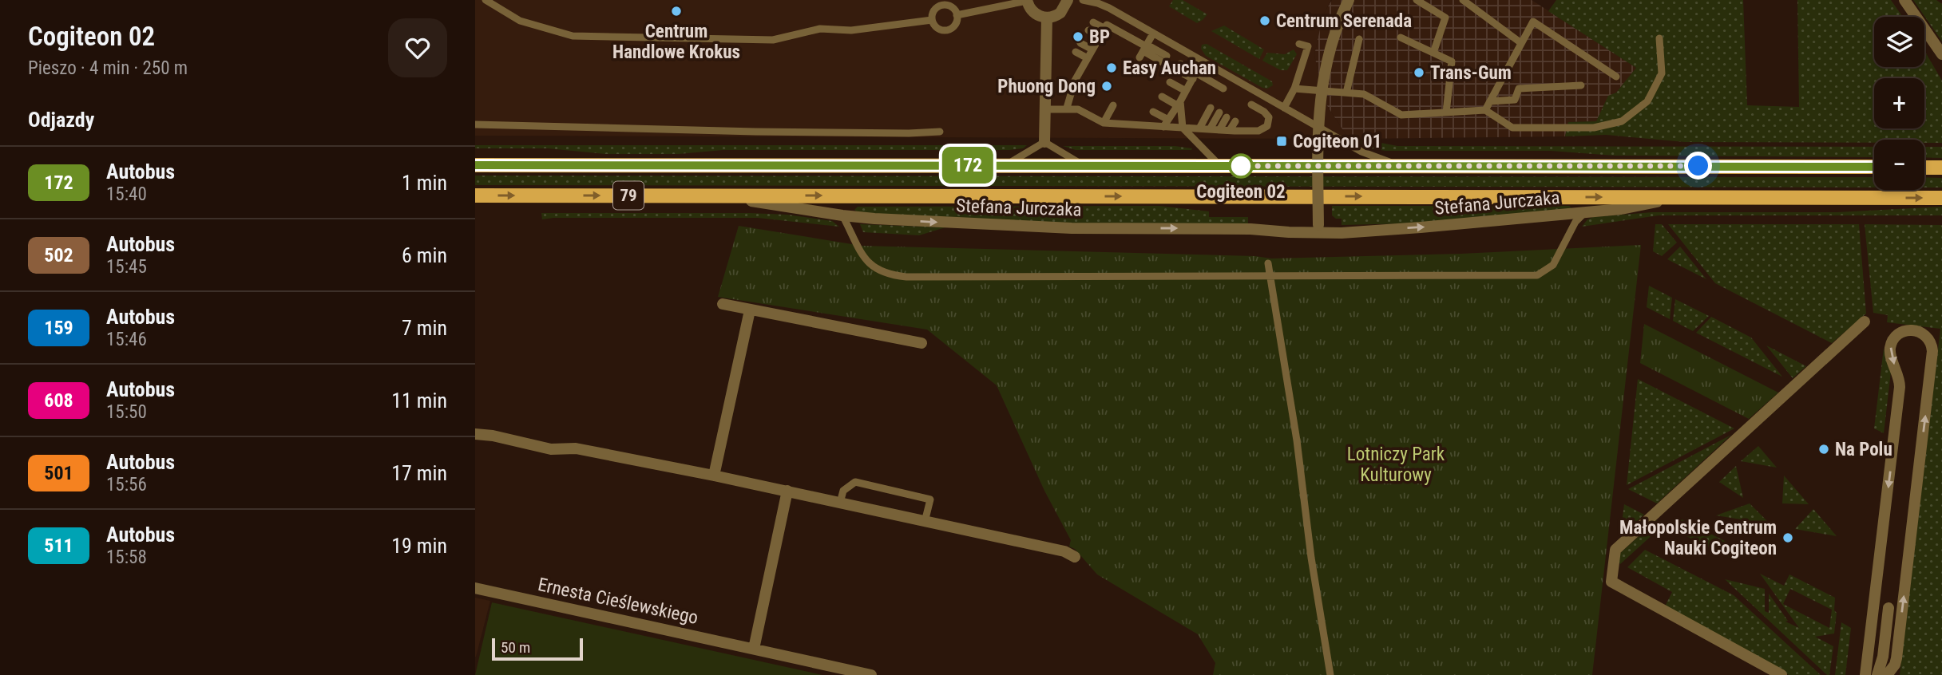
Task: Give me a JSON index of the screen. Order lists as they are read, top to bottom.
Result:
{
  "streets": {
    "main road": ["79"],
    "street": ["Stefana Jurczaka", "Ernesta Cieślewskiego"]
  },
  "crossings": [
    ["79", "Stefana Jurczaka"]
  ],
  "one_way": ["Stefana Jurczaka"],
  "parks": ["Lotniczy Park Kulturowy"],
  "places": {
    "other": [
      "Centrum Handlowe Krokus",
      "Centrum Serenada",
      "BP",
      "Easy Auchan",
      "Trans-Gum",
      "Phuong Dong",
      "Cogiteon 02",
      "Na Polu",
      "Małopolskie Centrum Nauki Cogiteon"
    ],
    "transit": ["Cogiteon 01"]
  },
  "lines": ["bus line 172"],
  "scale_bar": "50 m",
  "page": {
    "heading": [
      ["Cogiteon 02", "Pieszo · 4 min · 250 m"],
      "Odjazdy"
    ],
    "on_map": "172",
    "map_buttons": ["+", "−"],
    "list": [
      {
        "mark": "172",
        "name": "Autobus",
        "note": "15:40",
        "value": "1 min"
      },
      {
        "mark": "502",
        "name": "Autobus",
        "note": "15:45",
        "value": "6 min"
      },
      {
        "mark": "159",
        "name": "Autobus",
        "note": "15:46",
        "value": "7 min"
      },
      {
        "mark": "608",
        "name": "Autobus",
        "note": "15:50",
        "value": "11 min"
      },
      {
        "mark": "501",
        "name": "Autobus",
        "note": "15:56",
        "value": "17 min"
      },
      {
        "mark": "511",
        "name": "Autobus",
        "note": "15:58",
        "value": "19 min"
      }
    ],
    "scale": "50 m"
  }
}
